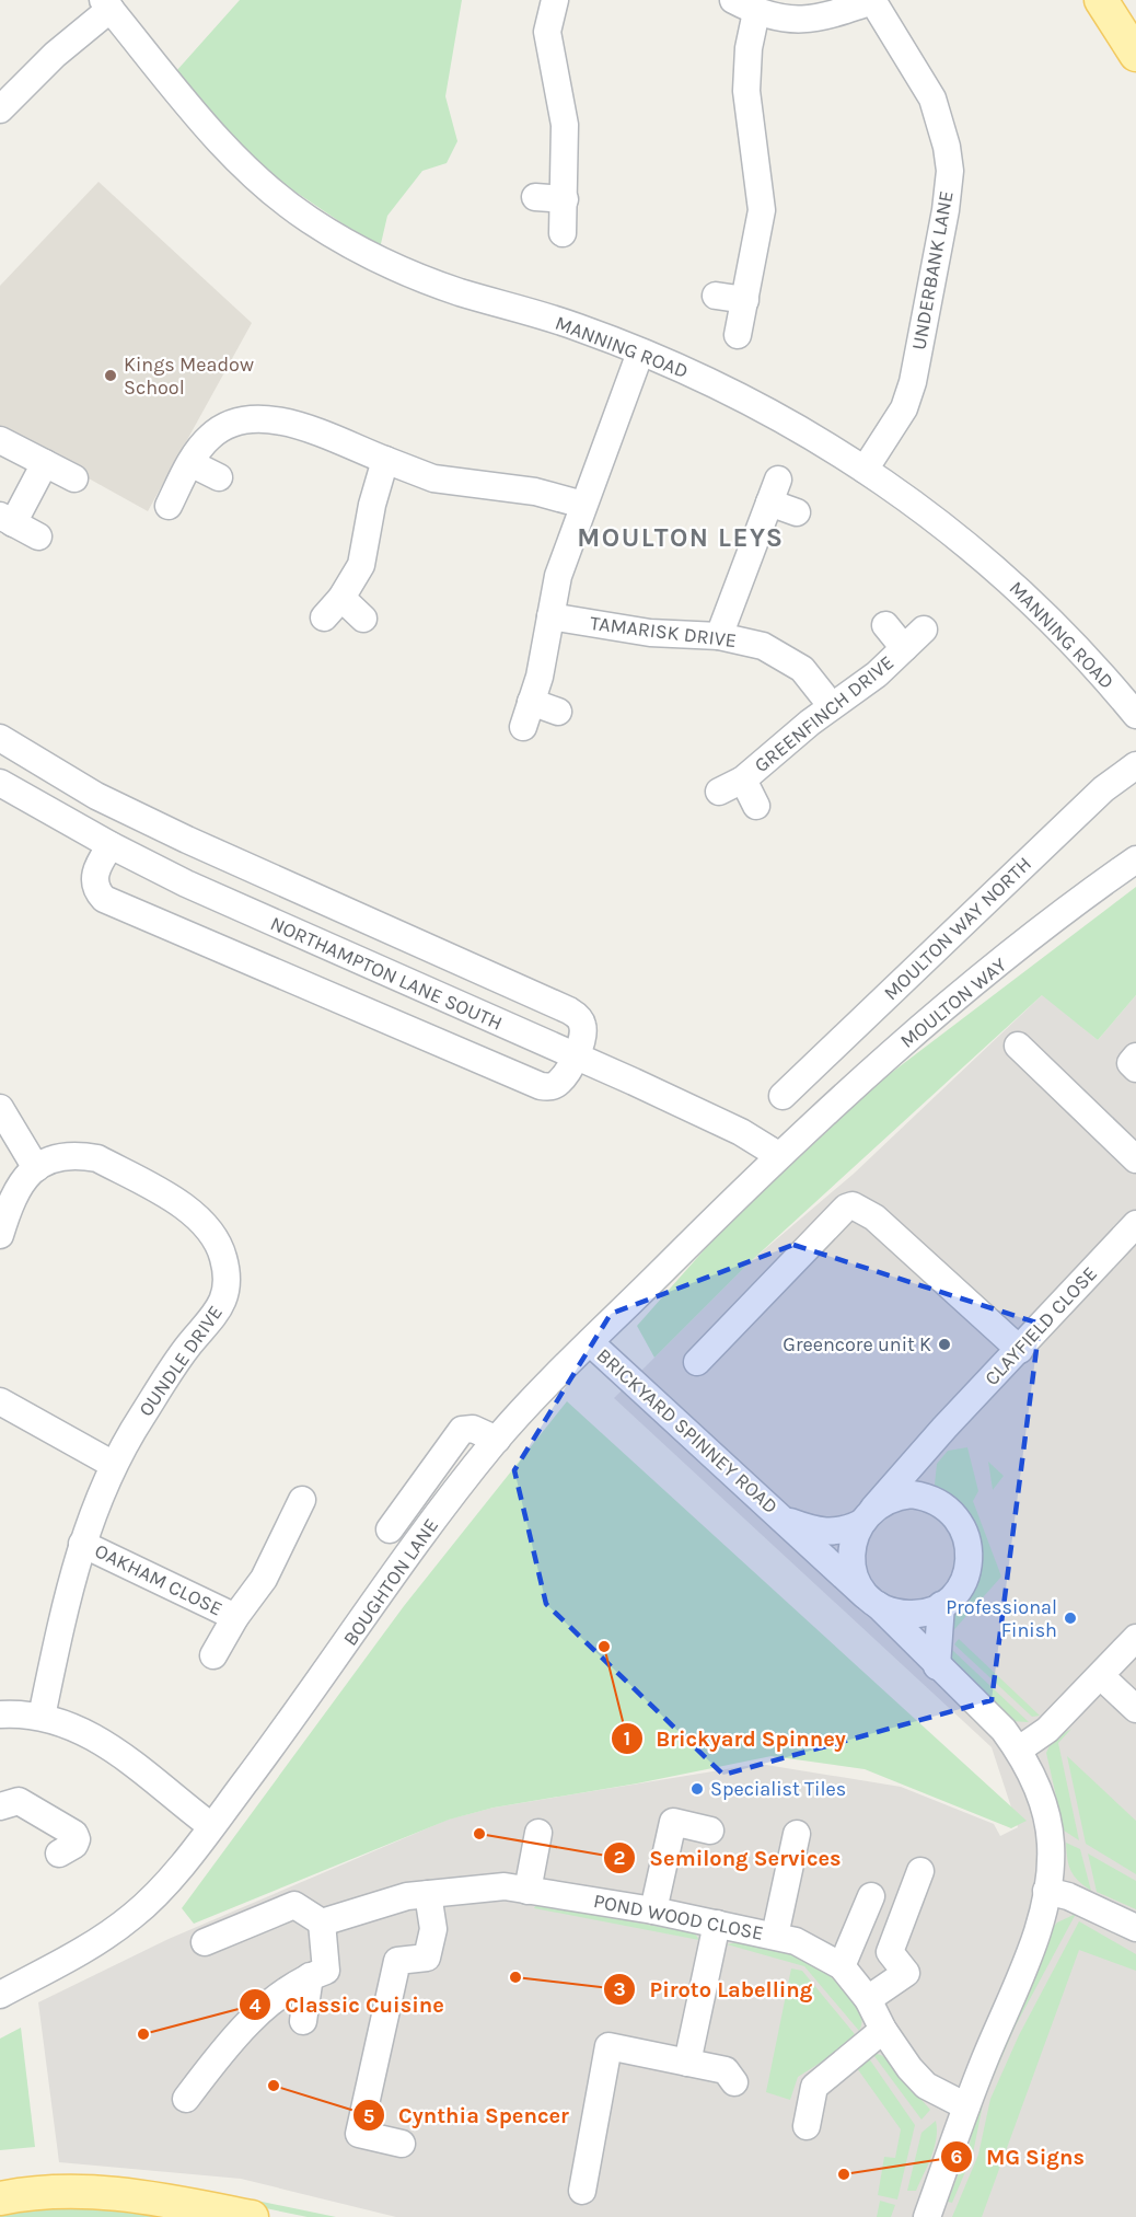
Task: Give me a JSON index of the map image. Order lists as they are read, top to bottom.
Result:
{
  "streets": {
    "street": [
      "UNDERBANK LANE",
      "MANNING ROAD",
      "TAMARISK DRIVE",
      "GREENFINCH DRIVE",
      "MOULTON WAY NORTH",
      "NORTHAMPTON LANE SOUTH",
      "MOULTON WAY",
      "CLAYFIELD CLOSE",
      "OUNDLE DRIVE",
      "BRICKYARD SPINNEY ROAD",
      "OAKHAM CLOSE",
      "BOUGHTON LANE",
      "POND WOOD CLOSE"
    ]
  },
  "crossings": [
    ["UNDERBANK LANE", "MANNING ROAD"],
    ["TAMARISK DRIVE", "GREENFINCH DRIVE"],
    ["NORTHAMPTON LANE SOUTH", "MOULTON WAY"],
    ["NORTHAMPTON LANE SOUTH", "BOUGHTON LANE"],
    ["MOULTON WAY", "BOUGHTON LANE"],
    ["CLAYFIELD CLOSE", "BRICKYARD SPINNEY ROAD"],
    ["OUNDLE DRIVE", "OAKHAM CLOSE"],
    ["BRICKYARD SPINNEY ROAD", "BOUGHTON LANE"],
    ["BRICKYARD SPINNEY ROAD", "POND WOOD CLOSE"]
  ],
  "districts": ["MOULTON LEYS"],
  "places": [
    "Kings Meadow School",
    "Greencore unit K",
    "Professional Finish",
    "Brickyard Spinney",
    "Specialist Tiles",
    "Semilong Services",
    "Piroto Labelling",
    "Classic Cuisine",
    "Cynthia Spencer",
    "MG Signs"
  ]
}
